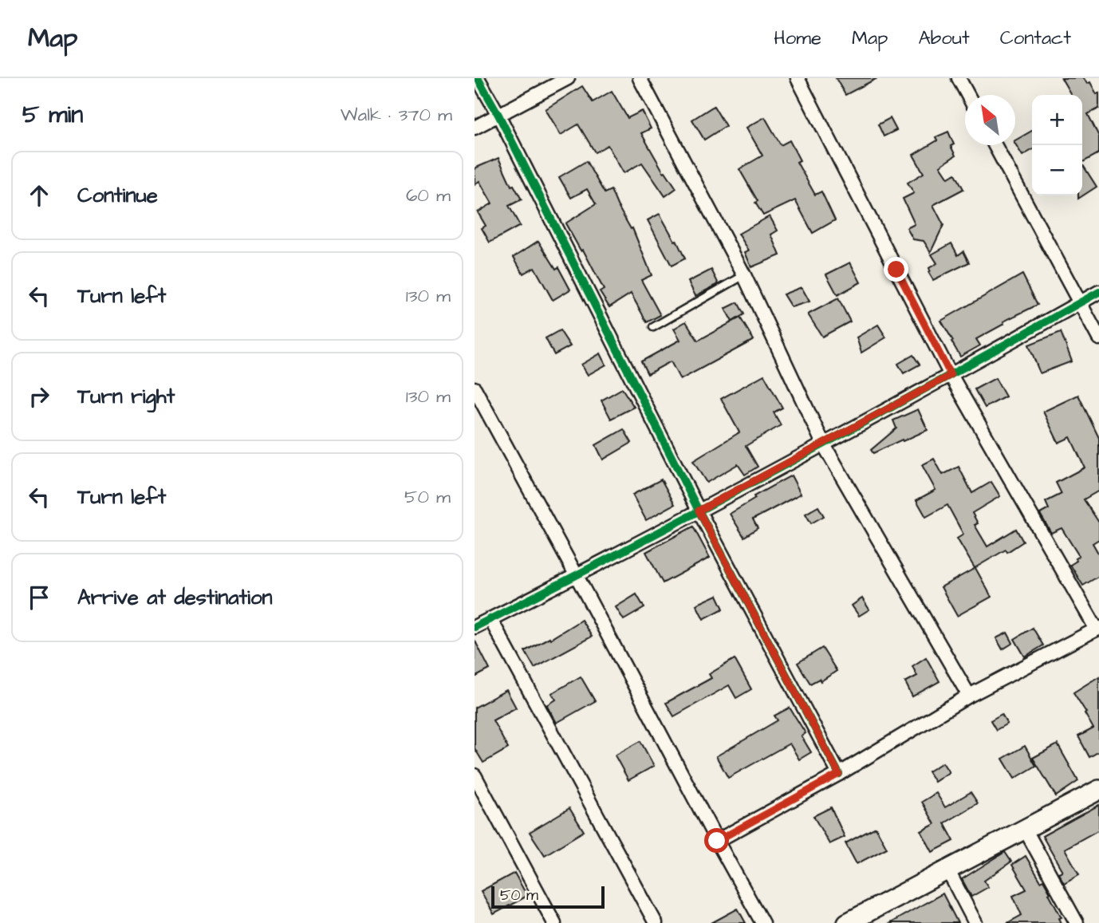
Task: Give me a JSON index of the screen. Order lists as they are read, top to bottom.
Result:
{
  "scale_bar": "50 m",
  "north": "top left",
  "page": {
    "header": "Map",
    "nav": [
      "Home",
      "Map",
      "About",
      "Contact"
    ],
    "heading": ["5 min", "Walk · 370 m"],
    "map_buttons": ["+", "−"],
    "list": [
      ["Continue", "60 m"],
      ["Turn left", "130 m"],
      ["Turn right", "130 m"],
      ["Turn left", "50 m"],
      "Arrive at destination"
    ],
    "scale": "50 m"
  }
}
